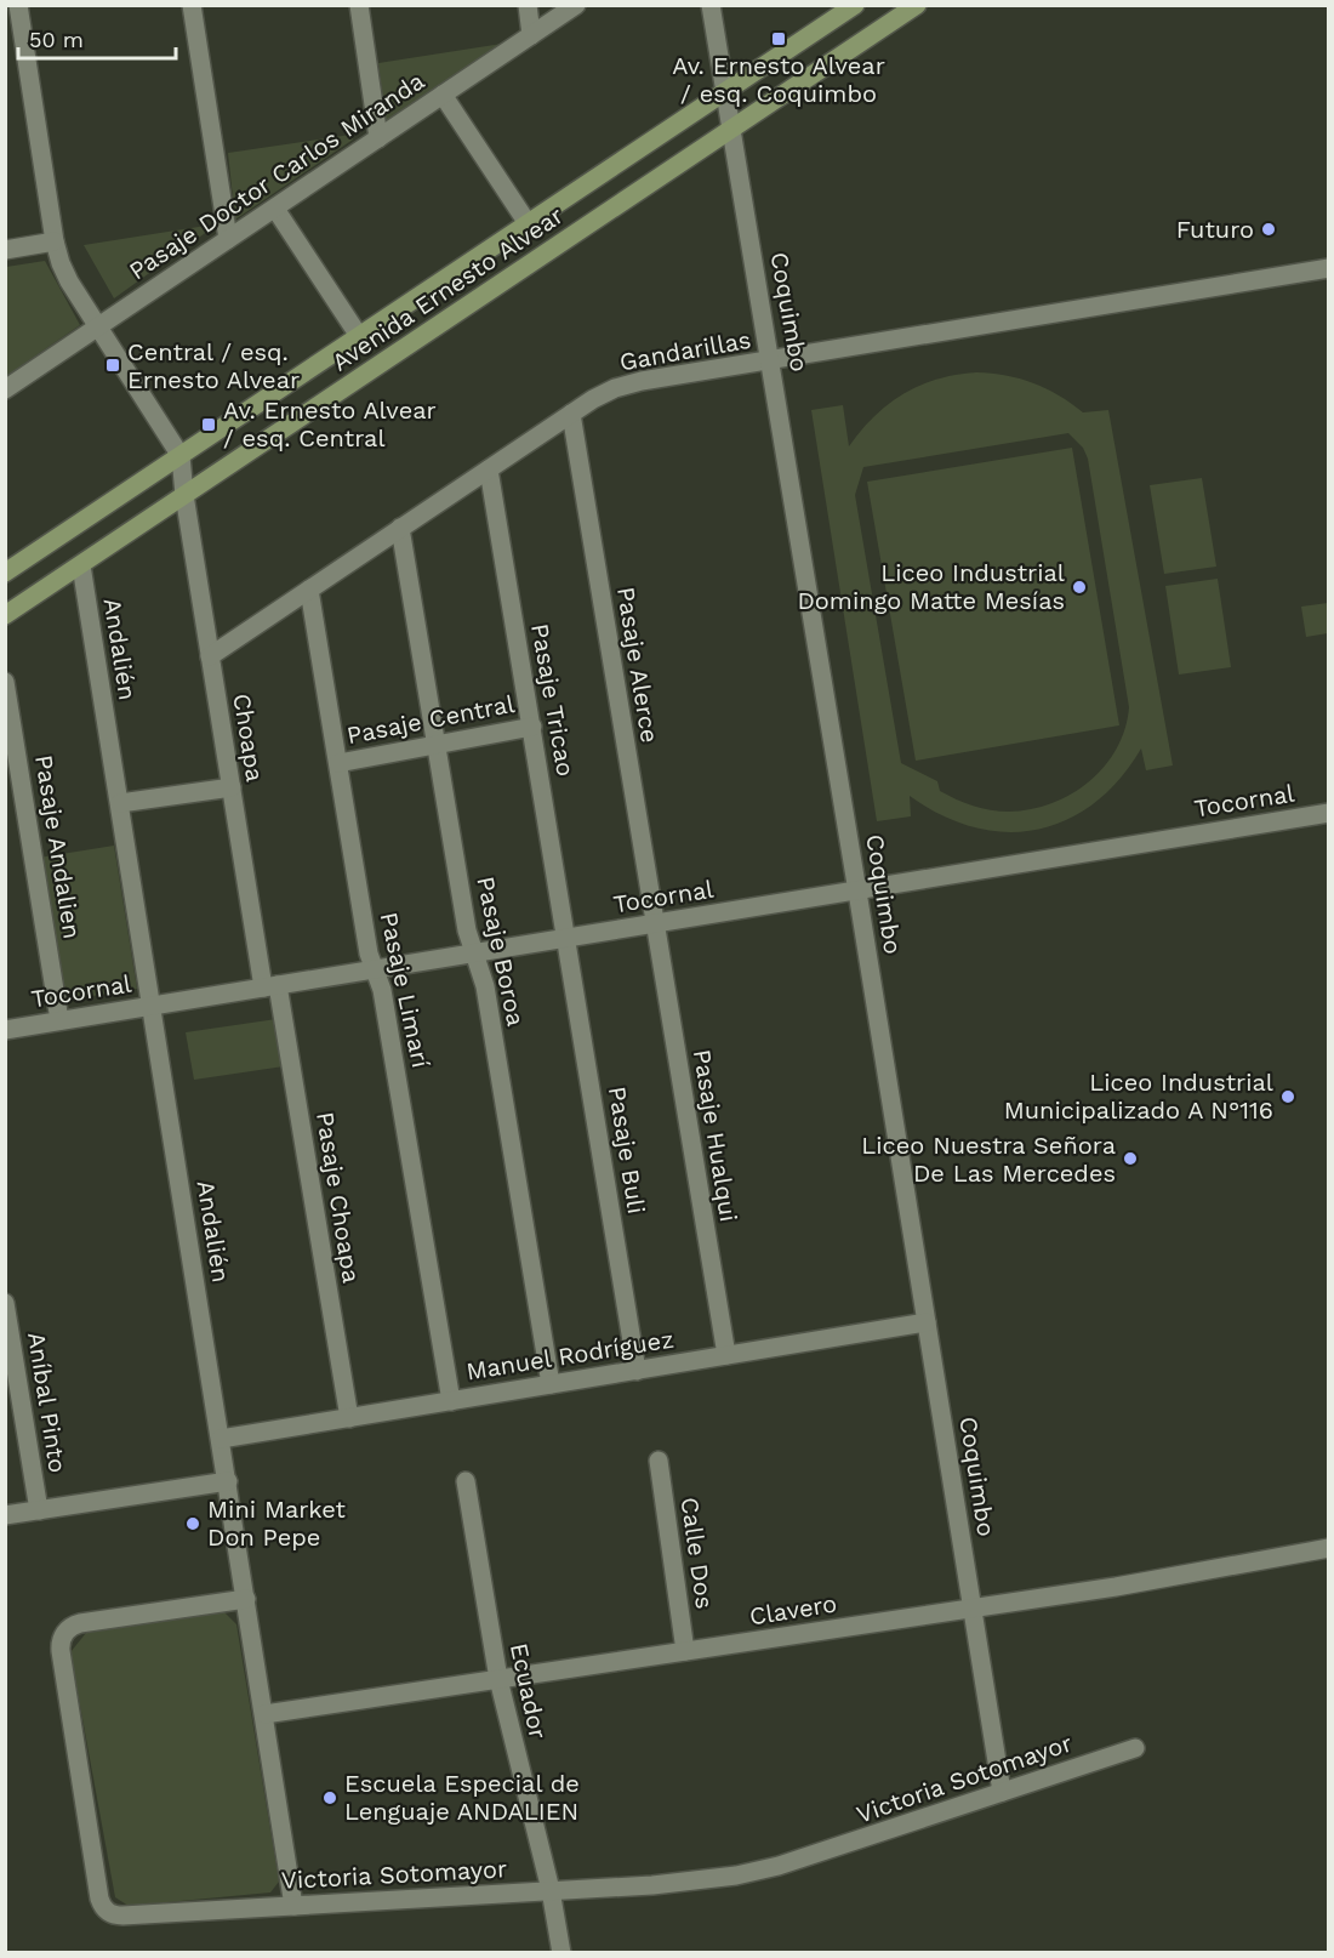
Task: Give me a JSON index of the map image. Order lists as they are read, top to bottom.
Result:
{
  "streets": {
    "main road": ["Avenida Ernesto Alvear"],
    "street": [
      "Pasaje Doctor Carlos Miranda",
      "Coquimbo",
      "Gandarillas",
      "Andalién",
      "Pasaje Alerce",
      "Pasaje Tricao",
      "Pasaje Central",
      "Choapa",
      "Tocornal",
      "Pasaje Andalien",
      "Pasaje Boroa",
      "Pasaje Limarí",
      "Pasaje Hualqui",
      "Pasaje Buli",
      "Pasaje Choapa",
      "Manuel Rodríguez",
      "Aníbal Pinto",
      "Calle Dos",
      "Clavero",
      "Ecuador",
      "Victoria Sotomayor"
    ]
  },
  "crossings": [
    ["Avenida Ernesto Alvear", "Coquimbo"],
    ["Avenida Ernesto Alvear", "Andalién"],
    ["Avenida Ernesto Alvear", "Choapa"],
    ["Coquimbo", "Gandarillas"],
    ["Coquimbo", "Tocornal"],
    ["Coquimbo", "Manuel Rodríguez"],
    ["Coquimbo", "Clavero"],
    ["Coquimbo", "Victoria Sotomayor"],
    ["Gandarillas", "Pasaje Alerce"],
    ["Gandarillas", "Pasaje Tricao"],
    ["Gandarillas", "Choapa"],
    ["Gandarillas", "Pasaje Boroa"],
    ["Gandarillas", "Pasaje Limarí"],
    ["Andalién", "Tocornal"],
    ["Andalién", "Manuel Rodríguez"],
    ["Andalién", "Clavero"],
    ["Andalién", "Victoria Sotomayor"],
    ["Pasaje Alerce", "Tocornal"],
    ["Pasaje Alerce", "Pasaje Hualqui"],
    ["Pasaje Tricao", "Pasaje Central"],
    ["Pasaje Tricao", "Tocornal"],
    ["Pasaje Tricao", "Pasaje Buli"],
    ["Pasaje Central", "Pasaje Boroa"],
    ["Pasaje Central", "Pasaje Limarí"],
    ["Choapa", "Tocornal"],
    ["Choapa", "Pasaje Choapa"],
    ["Tocornal", "Pasaje Andalien"],
    ["Tocornal", "Pasaje Boroa"],
    ["Tocornal", "Pasaje Limarí"],
    ["Tocornal", "Pasaje Hualqui"],
    ["Tocornal", "Pasaje Buli"],
    ["Tocornal", "Pasaje Choapa"],
    ["Pasaje Boroa", "Manuel Rodríguez"],
    ["Pasaje Limarí", "Manuel Rodríguez"],
    ["Pasaje Hualqui", "Manuel Rodríguez"],
    ["Pasaje Buli", "Manuel Rodríguez"],
    ["Pasaje Choapa", "Manuel Rodríguez"],
    ["Calle Dos", "Clavero"],
    ["Clavero", "Ecuador"],
    ["Ecuador", "Victoria Sotomayor"]
  ],
  "places": {
    "transit": ["Av. Ernesto Alvear / esq. Coquimbo", "Central / esq. Ernesto Alvear", "Av. Ernesto Alvear / esq. Central"],
    "other": [
      "Futuro",
      "Liceo Industrial Domingo Matte Mesías",
      "Liceo Industrial Municipalizado A N°116",
      "Liceo Nuestra Señora De Las Mercedes",
      "Mini Market Don Pepe",
      "Escuela Especial de Lenguaje ANDALIEN"
    ]
  },
  "scale_bar": "50 m"
}
